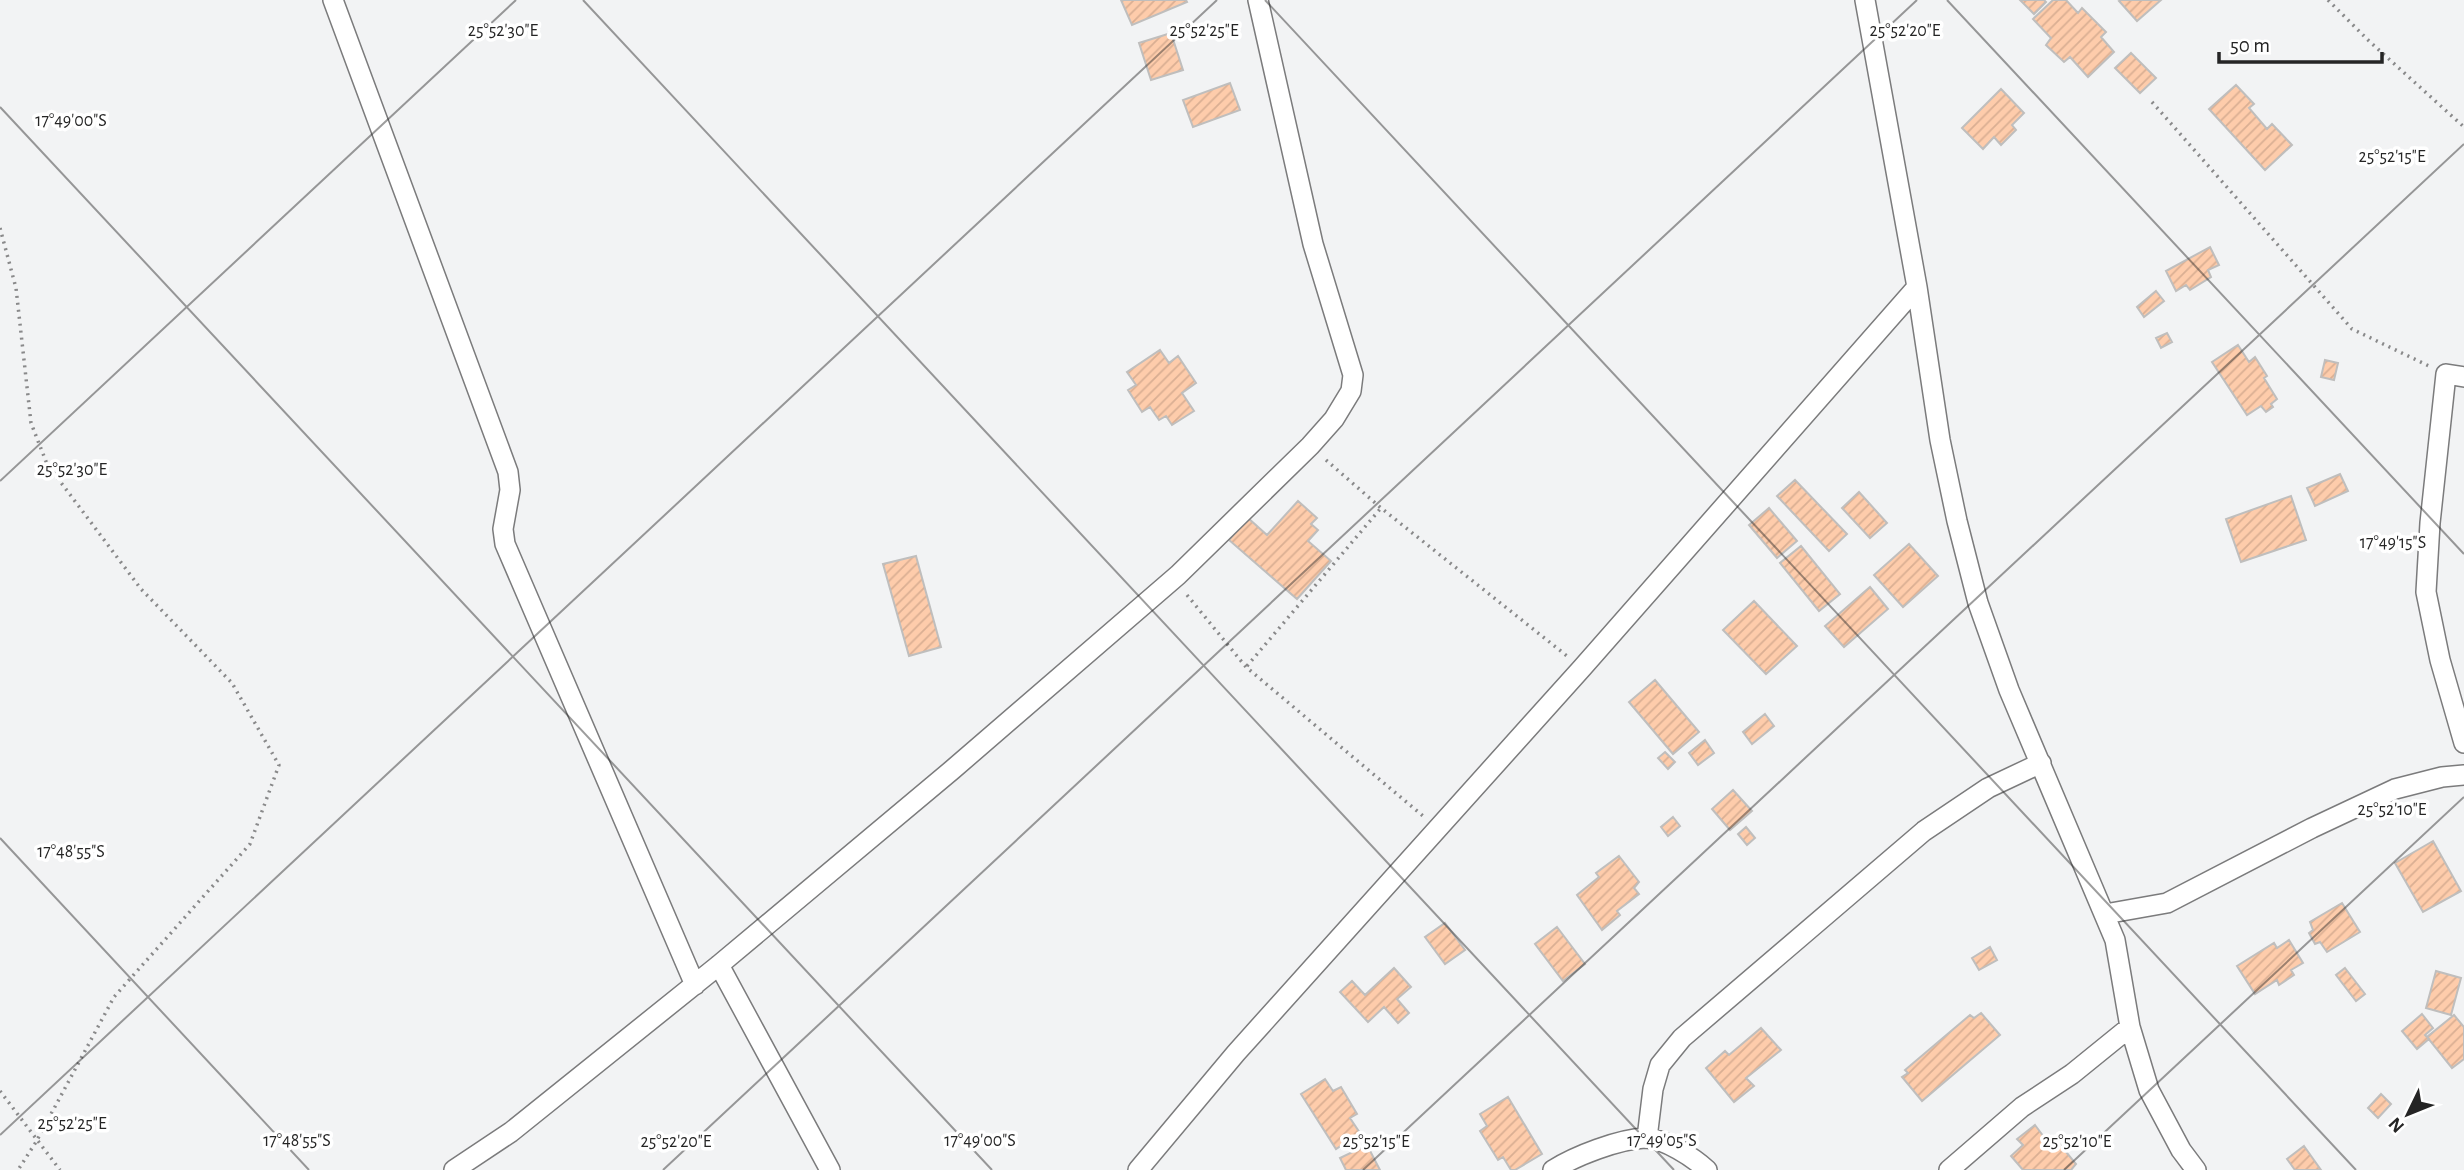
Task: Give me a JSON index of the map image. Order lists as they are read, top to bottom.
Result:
{
  "scale_bar": "50 m",
  "north": "bottom left",
  "coordinates": [
    "25°52'30\"E",
    "25°52'25\"E",
    "25°52'20\"E",
    "17°49'00\"S",
    "25°52'15\"E",
    "17°49'15\"S",
    "25°52'10\"E",
    "17°48'55\"S",
    "17°49'05\"S"
  ]
}
